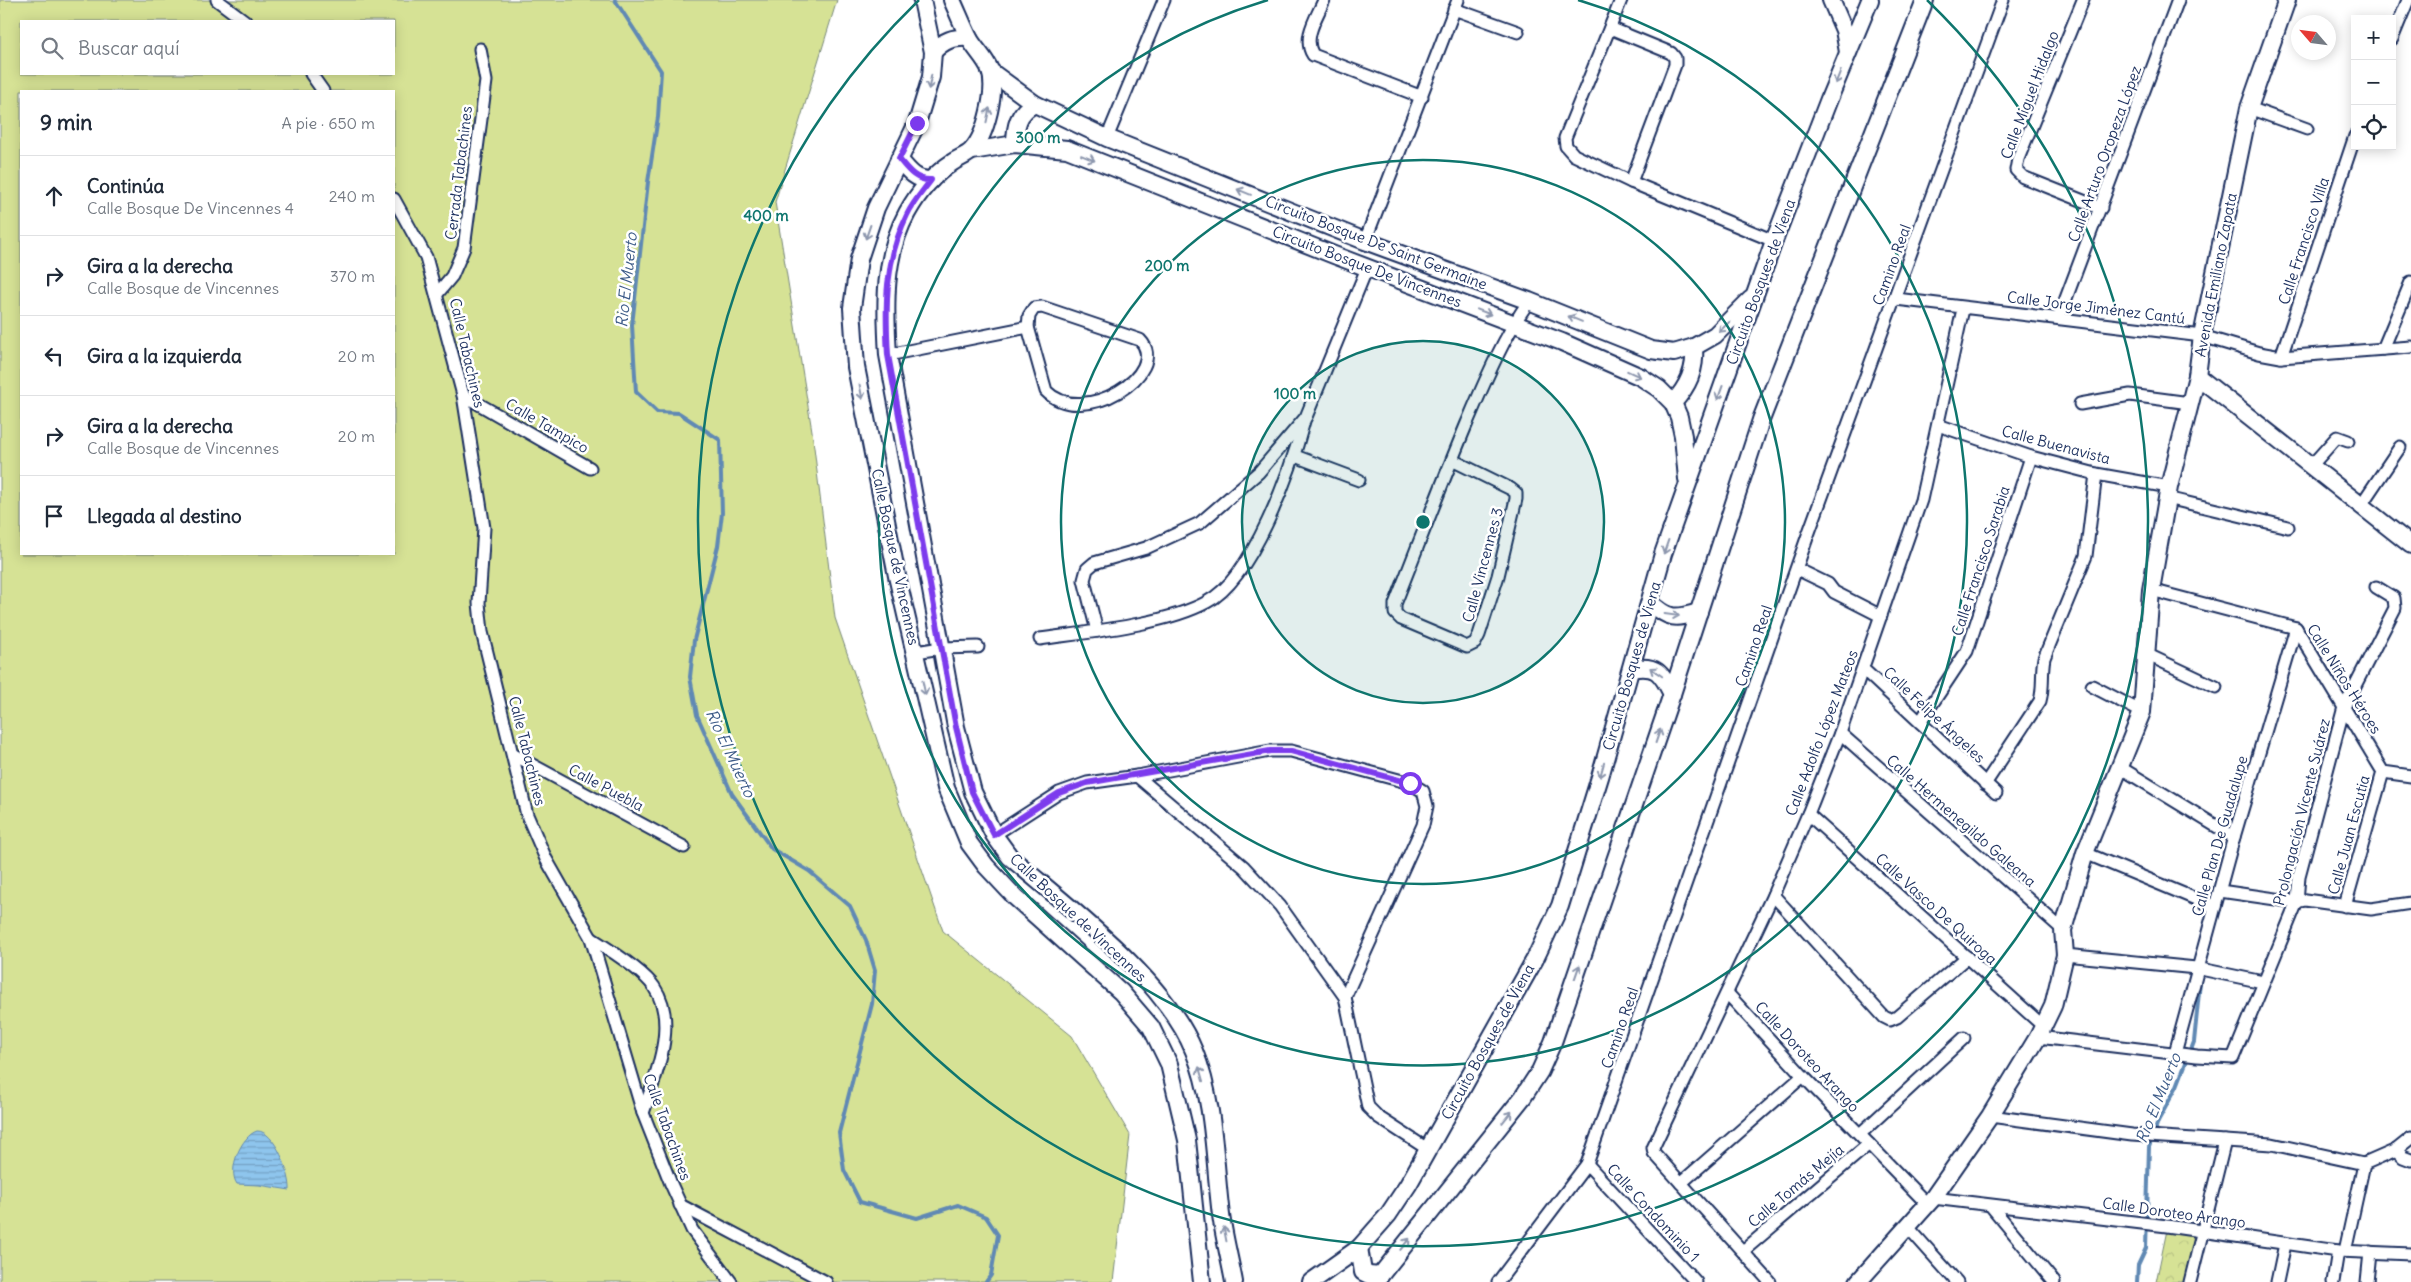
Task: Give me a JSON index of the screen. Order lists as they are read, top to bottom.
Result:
{
  "streets": {
    "main road": [
      "Circuito Bosque De Saint Germaine",
      "Circuito Bosque De Vincennes",
      "Avenida Emiliano Zapata",
      "Circuito Bosques de Viena",
      "Calle Bosque de Vincennes"
    ],
    "street": [
      "Calle Miguel Hidalgo",
      "Calle Arturo Oropeza López",
      "Cerrada Tabachines",
      "Calle Francisco Villa",
      "Camino Real",
      "Calle Jorge Jiménez Cantú",
      "Calle Tabachines",
      "Calle Tampico",
      "Calle Buenavista",
      "Calle Francisco Sarabia",
      "Calle Vincennes 3",
      "Calle Niños Héroes",
      "Calle Felipe Ángeles",
      "Calle Adolfo López Mateos",
      "Calle Puebla",
      "Prolongación Vicente Suárez",
      "Calle Hermenegildo Galeana",
      "Calle Juan Escutia",
      "Calle Plan De Guadalupe",
      "Calle Vasco De Quiroga",
      "Calle Doroteo Arango",
      "Calle Tomás Mejía",
      "Calle Condominio 1"
    ]
  },
  "crossings": [
    ["Calle Miguel Hidalgo", "Calle Arturo Oropeza López"],
    ["Calle Arturo Oropeza López", "Calle Jorge Jiménez Cantú"],
    ["Cerrada Tabachines", "Calle Tabachines"],
    ["Calle Francisco Villa", "Calle Jorge Jiménez Cantú"],
    ["Circuito Bosque De Saint Germaine", "Circuito Bosques de Viena"],
    ["Camino Real", "Calle Jorge Jiménez Cantú"],
    ["Camino Real", "Calle Condominio 1"],
    ["Circuito Bosque De Vincennes", "Circuito Bosques de Viena"],
    ["Circuito Bosque De Vincennes", "Calle Bosque de Vincennes"],
    ["Avenida Emiliano Zapata", "Calle Jorge Jiménez Cantú"],
    ["Calle Jorge Jiménez Cantú", "Calle Adolfo López Mateos"],
    ["Calle Tabachines", "Calle Tampico"],
    ["Calle Tabachines", "Calle Puebla"],
    ["Calle Buenavista", "Calle Francisco Sarabia"],
    ["Calle Buenavista", "Calle Felipe Ángeles"],
    ["Calle Buenavista", "Calle Adolfo López Mateos"],
    ["Calle Francisco Sarabia", "Calle Felipe Ángeles"],
    ["Calle Niños Héroes", "Prolongación Vicente Suárez"],
    ["Calle Niños Héroes", "Calle Juan Escutia"],
    ["Calle Niños Héroes", "Calle Plan De Guadalupe"],
    ["Calle Felipe Ángeles", "Calle Adolfo López Mateos"],
    ["Calle Adolfo López Mateos", "Calle Hermenegildo Galeana"],
    ["Calle Adolfo López Mateos", "Calle Vasco De Quiroga"],
    ["Calle Adolfo López Mateos", "Calle Doroteo Arango"],
    ["Prolongación Vicente Suárez", "Calle Plan De Guadalupe"],
    ["Calle Doroteo Arango", "Calle Tomás Mejía"]
  ],
  "one_way": ["Circuito Bosque De Saint Germaine", "Circuito Bosque De Vincennes"],
  "water": ["Rio El Muerto"],
  "north": "top left",
  "page": {
    "map_buttons": ["+", "−"],
    "search": "Buscar aquí",
    "heading": ["9 min", "A pie · 650 m"],
    "list": [
      ["Continúa", "Calle Bosque De Vincennes 4", "240 m"],
      ["Gira a la derecha", "Calle Bosque de Vincennes", "370 m"],
      ["Gira a la izquierda", "20 m"],
      ["Gira a la derecha", "Calle Bosque de Vincennes", "20 m"],
      "Llegada al destino"
    ]
  },
  "rings": [
    "300 m",
    "400 m",
    "200 m",
    "100 m"
  ]
}
